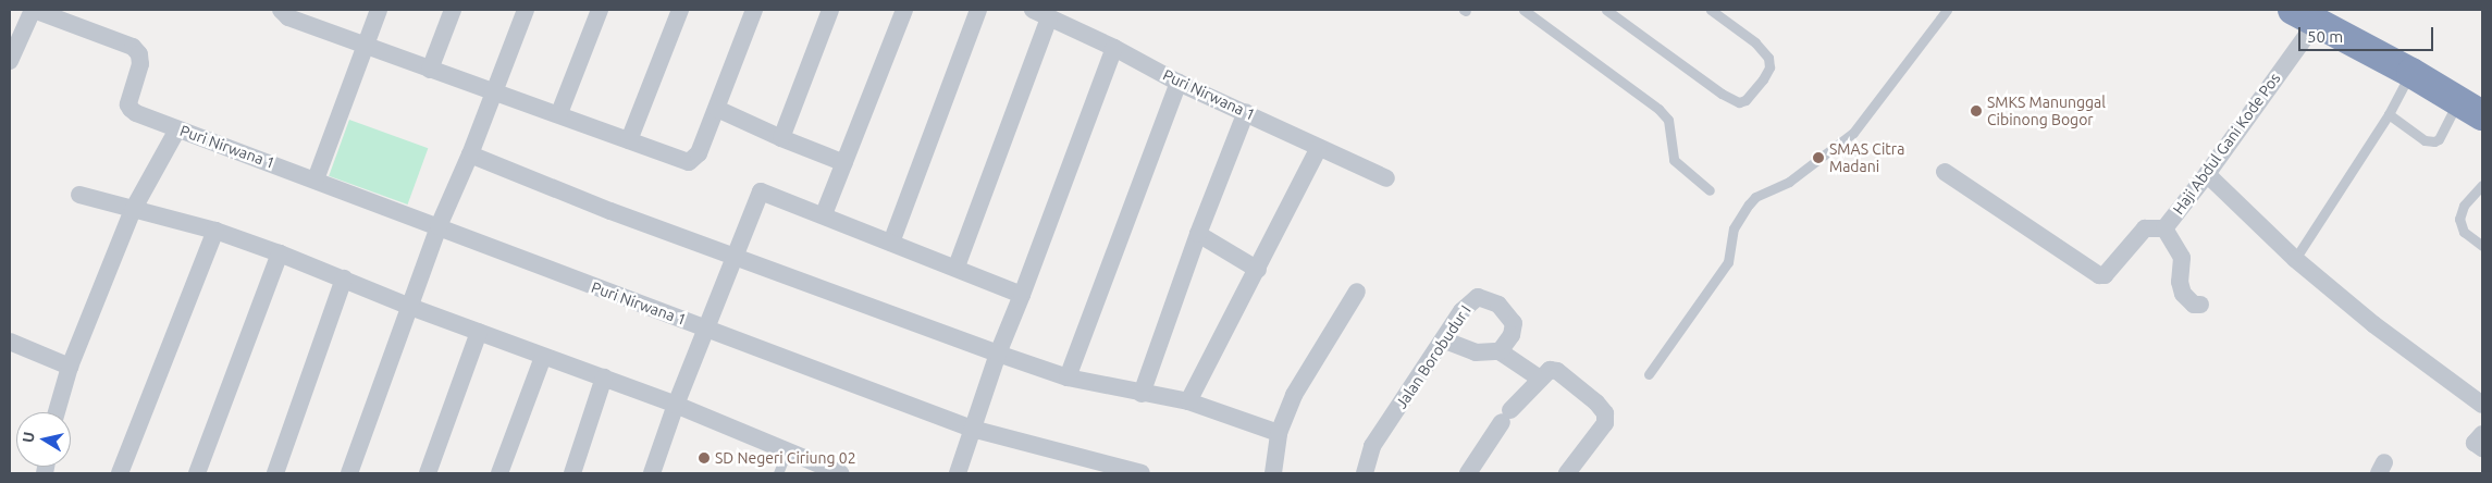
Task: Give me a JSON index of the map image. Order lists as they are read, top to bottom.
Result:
{
  "streets": {
    "street": ["Puri Nirwana 1", "Haji Abdul Gani Kode Pos", "Jalan Borobudur I"]
  },
  "places": ["SMKS Manunggal Cibinong Bogor", "SMAS Citra Madani", "SD Negeri Ciriung 02"],
  "scale_bar": "50 m",
  "north": "left"
}
